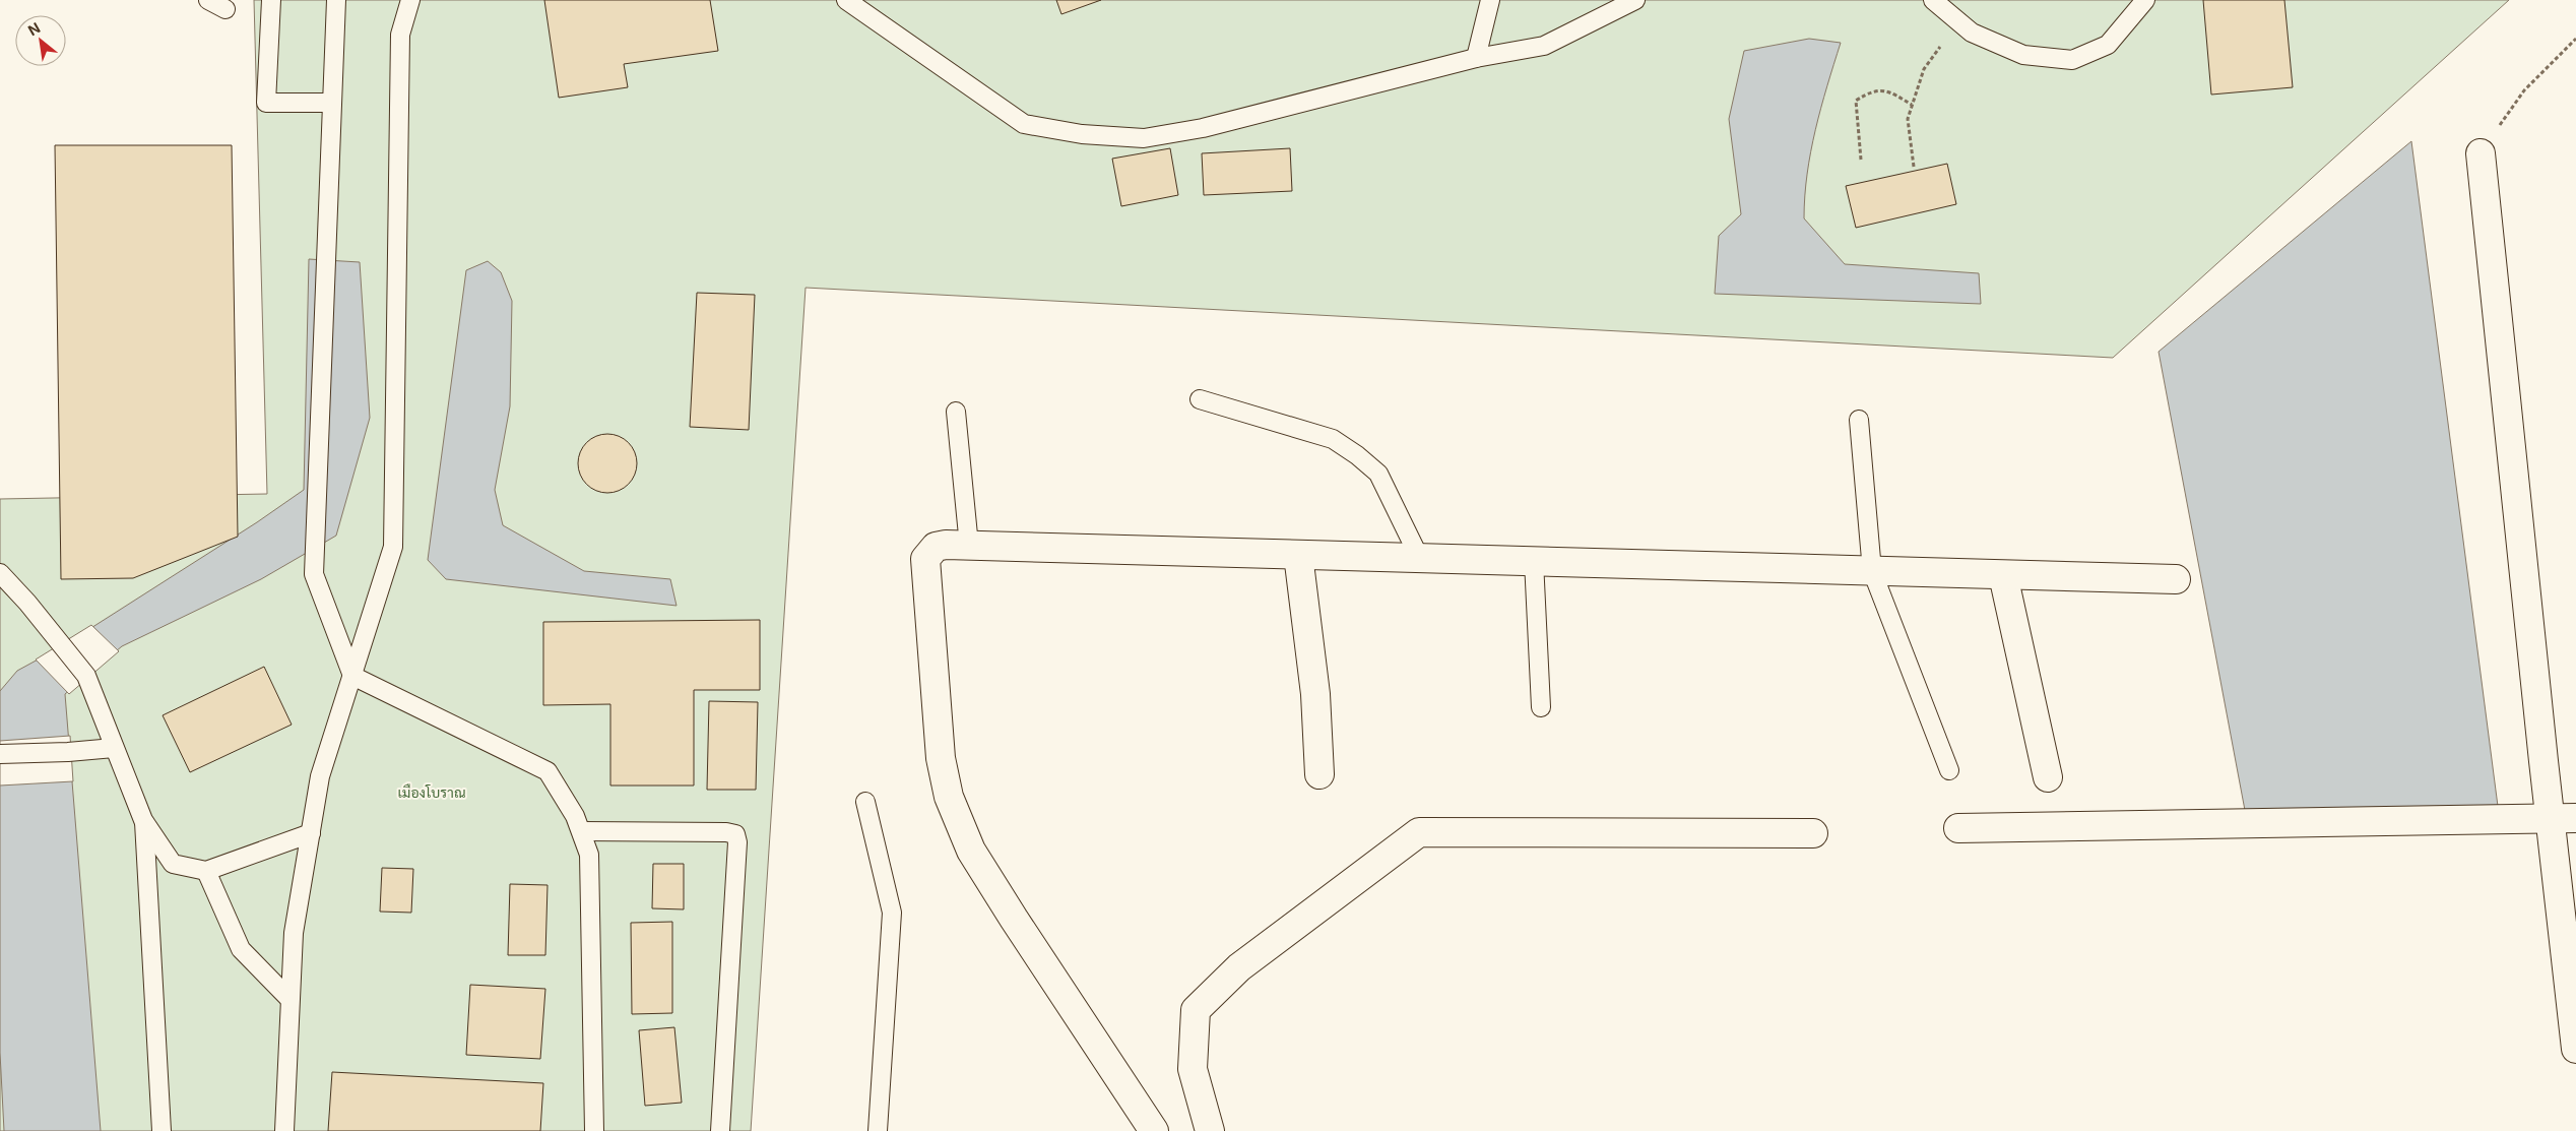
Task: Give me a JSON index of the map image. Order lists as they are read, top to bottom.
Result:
{
  "parks": ["เมืองโบราณ"],
  "north": "top left"
}
